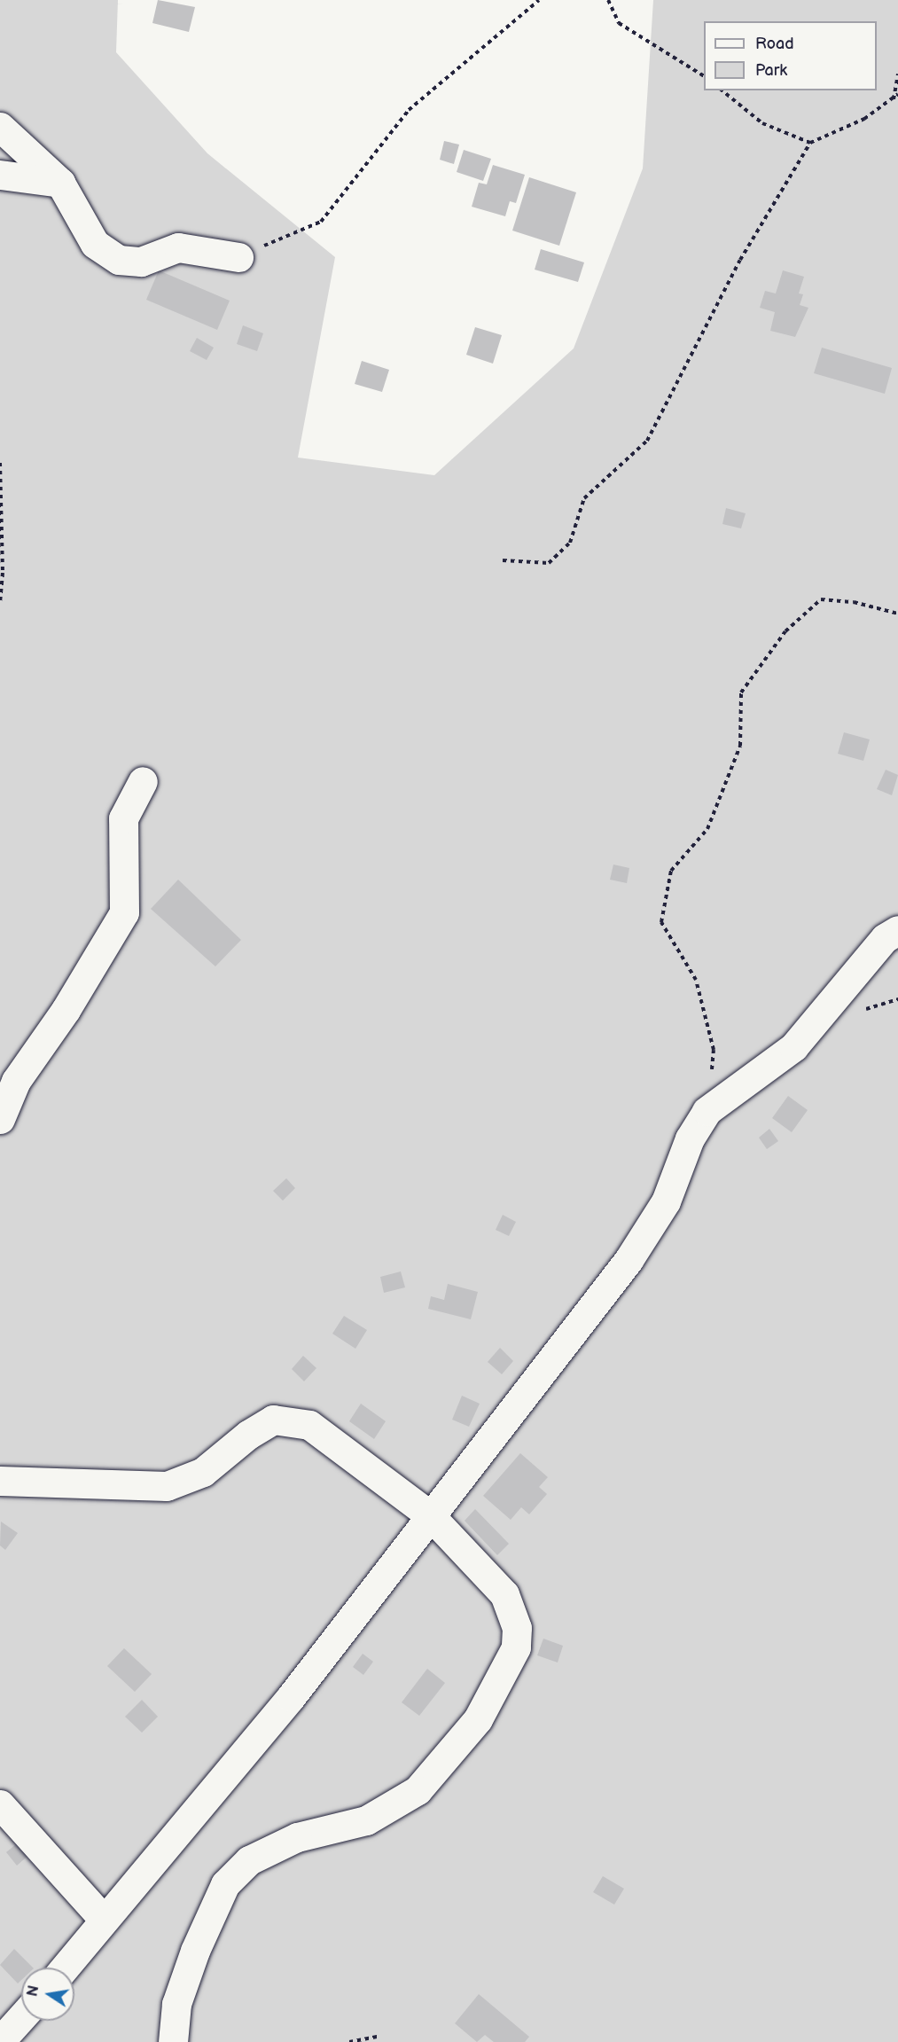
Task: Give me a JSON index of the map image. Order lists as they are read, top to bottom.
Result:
{
  "legend": ["Road", "Park"],
  "north": "left"
}
